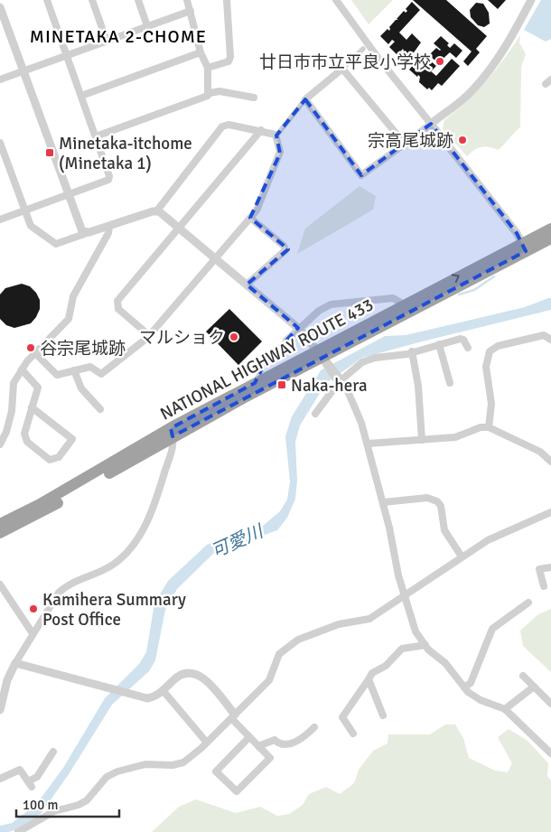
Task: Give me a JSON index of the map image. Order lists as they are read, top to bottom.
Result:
{
  "streets": {
    "highway": ["NATIONAL HIGHWAY ROUTE 433"]
  },
  "districts": ["MINETAKA 2-CHOME"],
  "water": ["可愛川"],
  "places": {
    "other": [
      "廿日市市立平良小学校",
      "宗高尾城跡",
      "マルショク",
      "谷宗尾城跡",
      "Kamihera Summary Post Office"
    ],
    "transit": ["Minetaka-itchome (Minetaka 1)", "Naka-hera"]
  },
  "scale_bar": "100 m"
}
